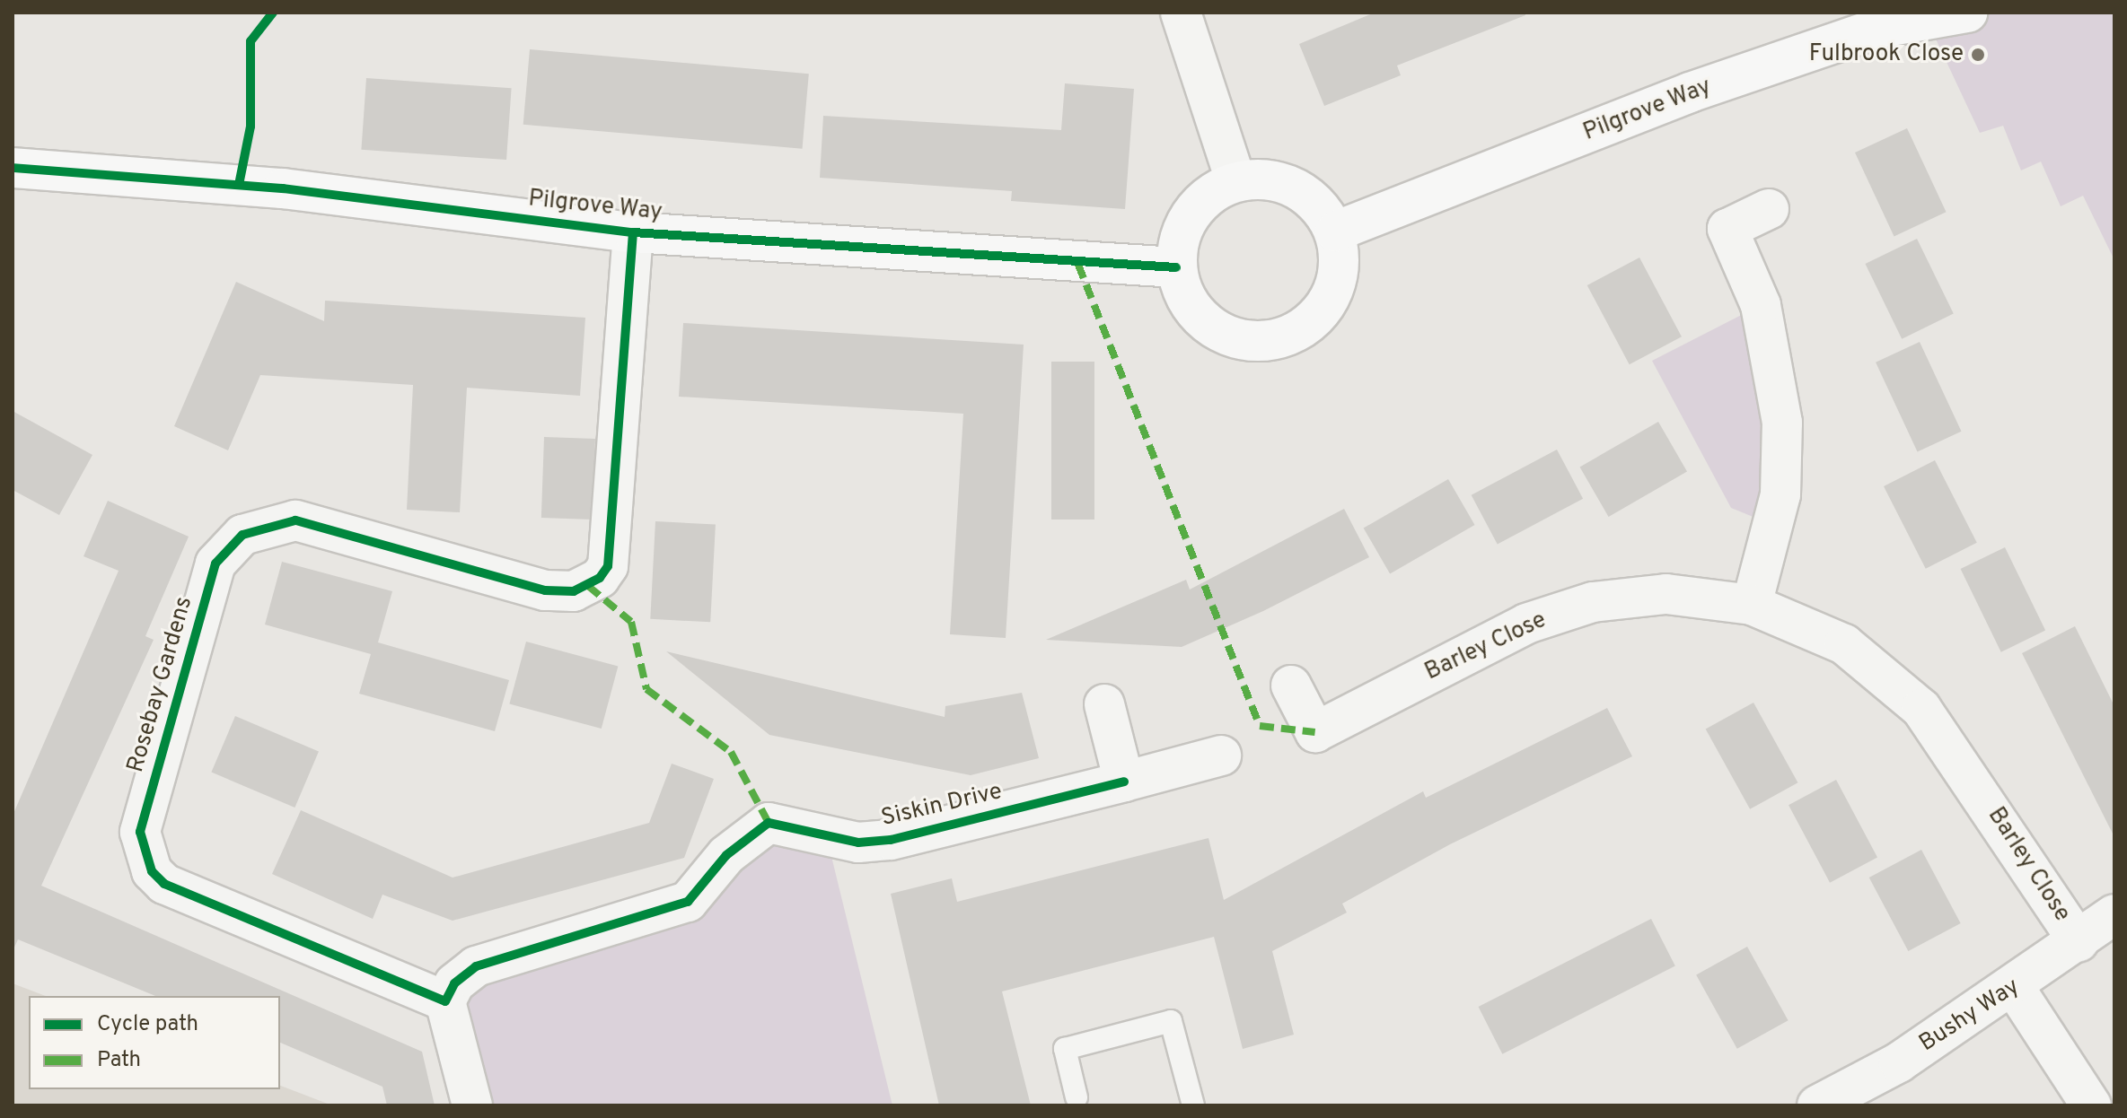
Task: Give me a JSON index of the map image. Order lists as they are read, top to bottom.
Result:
{
  "streets": {
    "street": [
      "Pilgrove Way",
      "Barley Close",
      "Rosebay Gardens",
      "Siskin Drive",
      "Bushy Way"
    ]
  },
  "crossings": [
    ["Pilgrove Way", "Rosebay Gardens"],
    ["Barley Close", "Bushy Way"],
    ["Rosebay Gardens", "Siskin Drive"]
  ],
  "places": ["Fulbrook Close"],
  "legend": ["Cycle path", "Path"]
}
